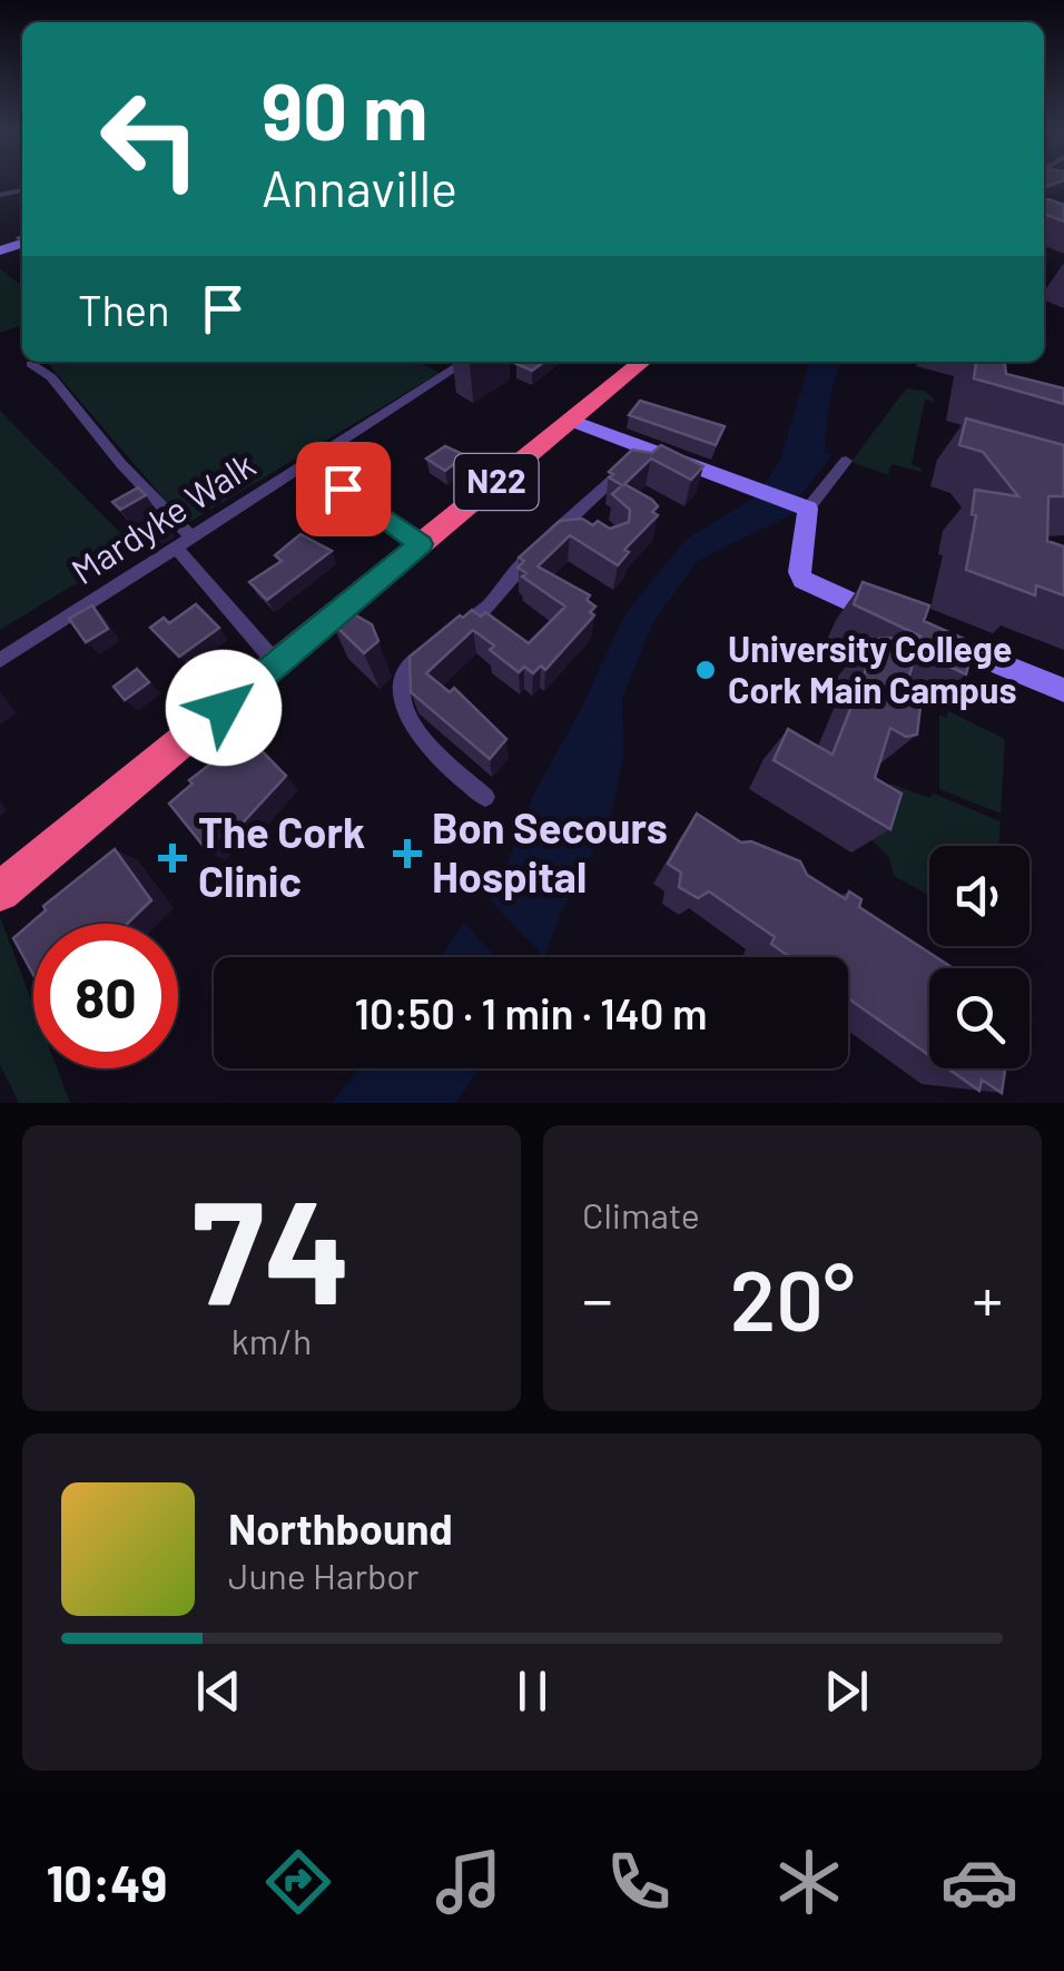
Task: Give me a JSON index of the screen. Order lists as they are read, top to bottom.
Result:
{
  "streets": {
    "highway": ["N22"],
    "street": ["Mardyke Walk"]
  },
  "places": {
    "other": ["University College Cork Main Campus"],
    "health": ["Bon Secours Hospital", "The Cork Clinic"]
  },
  "page": {
    "turn": ["90 m", "Annaville"],
    "then": "Then",
    "limit": "80",
    "trip": "10:50 · 1 min · 140 m",
    "tile": [
      ["74", "km/h"],
      "Climate"
    ],
    "heat": ["−", "20°", "+"],
    "song": ["Northbound", "June Harbor"],
    "tabs": "10:49"
  }
}
